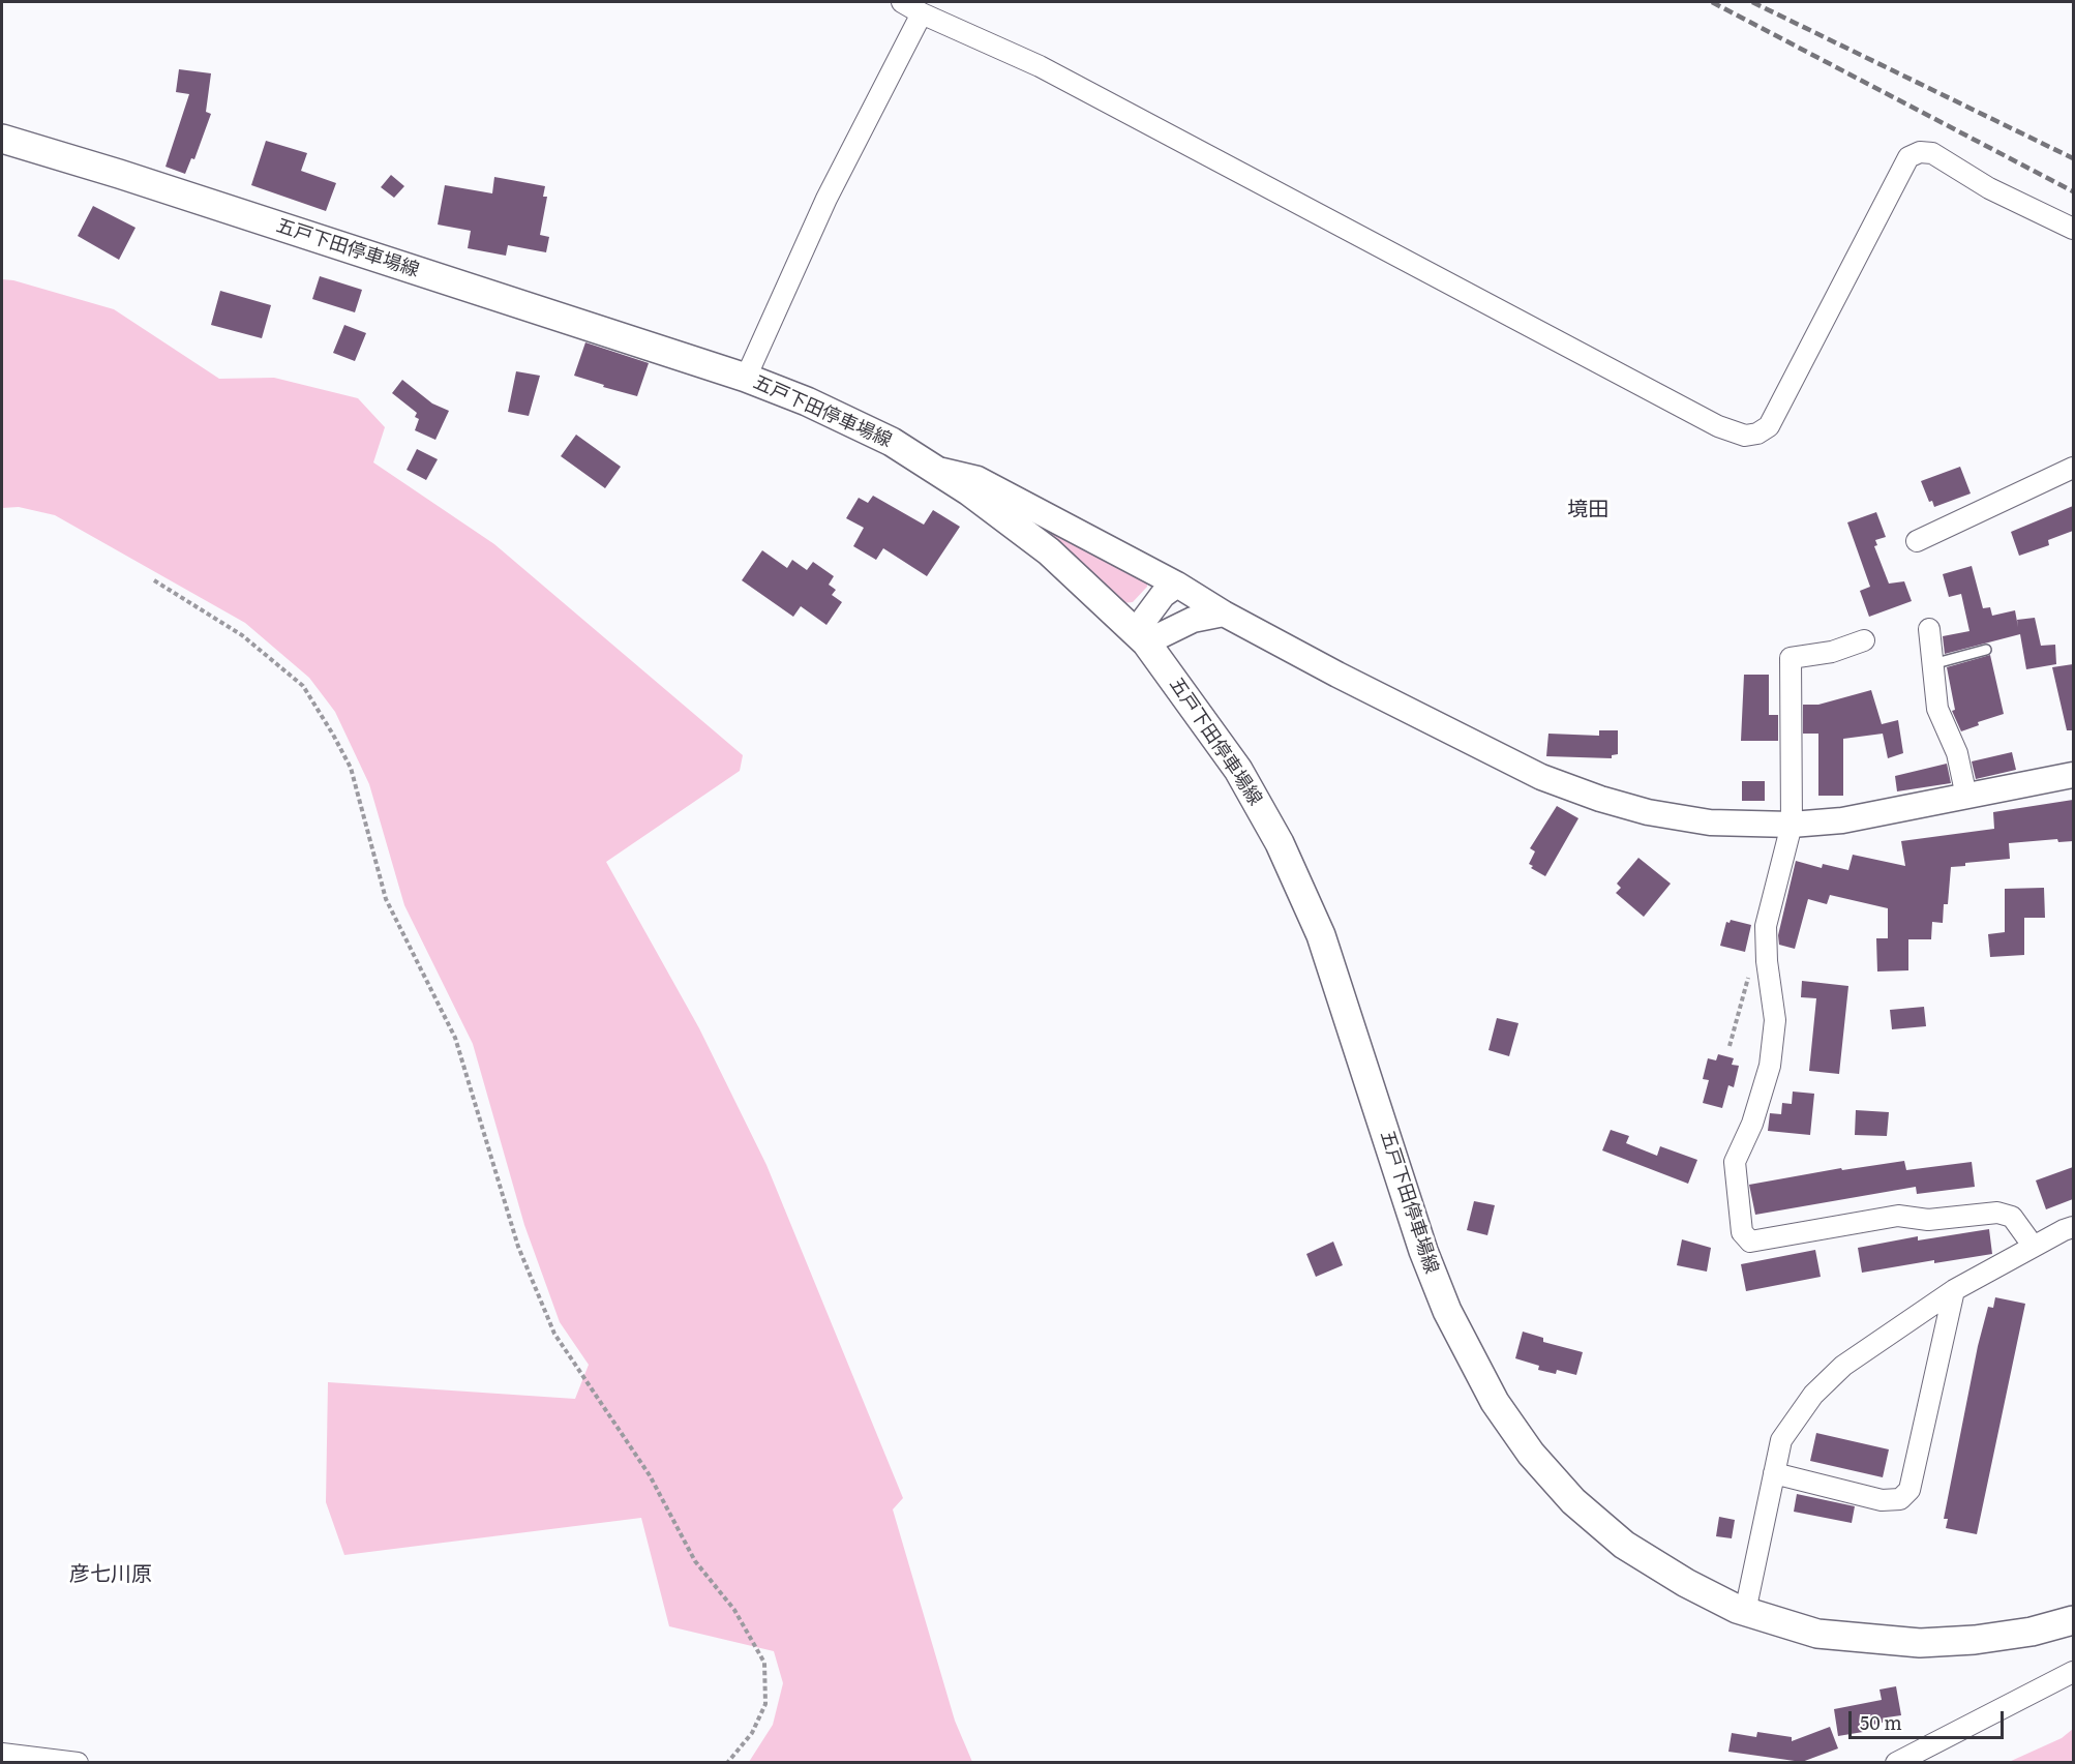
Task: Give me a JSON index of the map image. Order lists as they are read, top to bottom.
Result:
{
  "streets": {
    "main road": ["五戸下田停車場線"]
  },
  "districts": ["境田", "彦七川原"],
  "scale_bar": "50 m"
}
